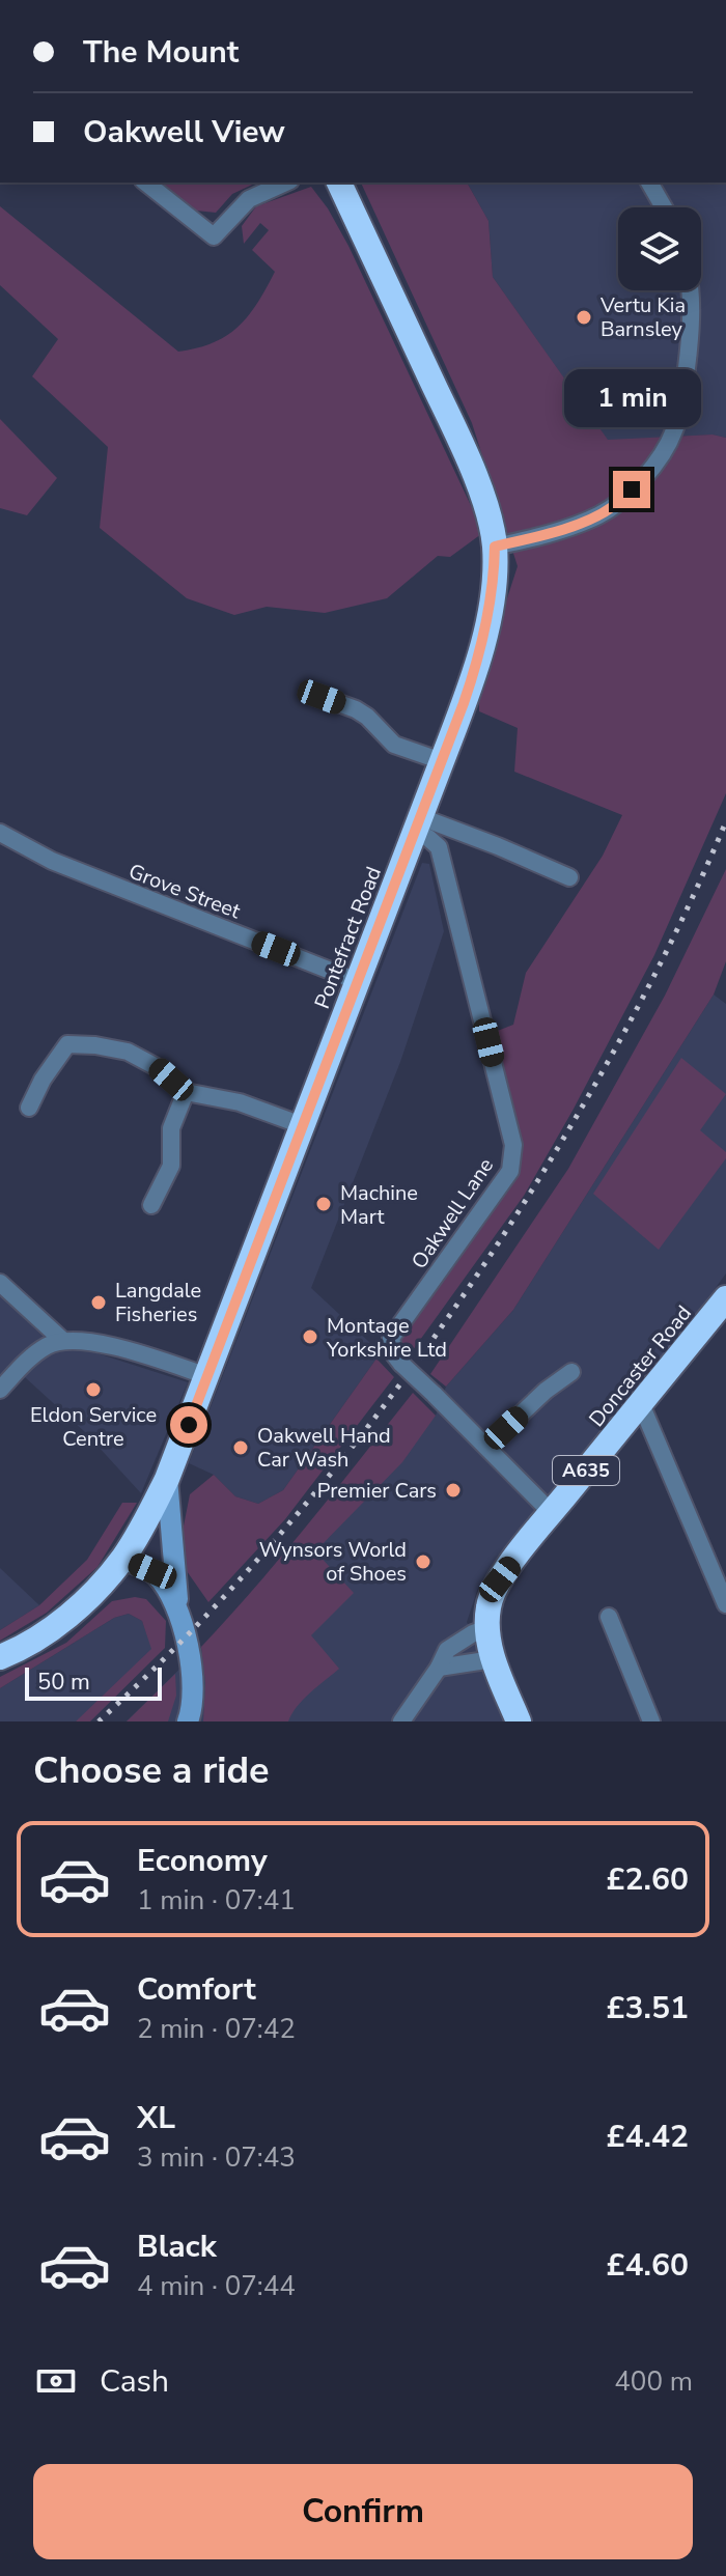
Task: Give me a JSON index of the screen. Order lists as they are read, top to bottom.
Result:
{
  "streets": {
    "highway": ["Pontefract Road", "Doncaster Road", "A635"],
    "street": ["Grove Street", "Oakwell Lane"]
  },
  "crossings": [
    ["Grove Street", "Pontefract Road"],
    ["Pontefract Road", "Oakwell Lane"],
    ["Oakwell Lane", "Doncaster Road"],
    ["Doncaster Road", "A635"]
  ],
  "places": [
    "Vertu Kia Barnsley",
    "Machine Mart",
    "Langdale Fisheries",
    "Montage Yorkshire Ltd",
    "Eldon Service Centre",
    "Oakwell Hand Car Wash",
    "Premier Cars",
    "Wynsors World of Shoes"
  ],
  "scale_bar": "50 m",
  "page": {
    "banner": ["The Mount", "Oakwell View"],
    "bubble": "1 min",
    "scale": "50 m",
    "heading": "Choose a ride",
    "list": [
      {
        "name": "Economy",
        "note": "1 min · 07:41",
        "value": "£2.60"
      },
      {
        "name": "Comfort",
        "note": "2 min · 07:42",
        "value": "£3.51"
      },
      {
        "name": "XL",
        "note": "3 min · 07:43",
        "value": "£4.42"
      },
      {
        "name": "Black",
        "note": "4 min · 07:44",
        "value": "£4.60"
      }
    ],
    "pay": ["Cash", "400 m"],
    "buttons": "Confirm"
  }
}
